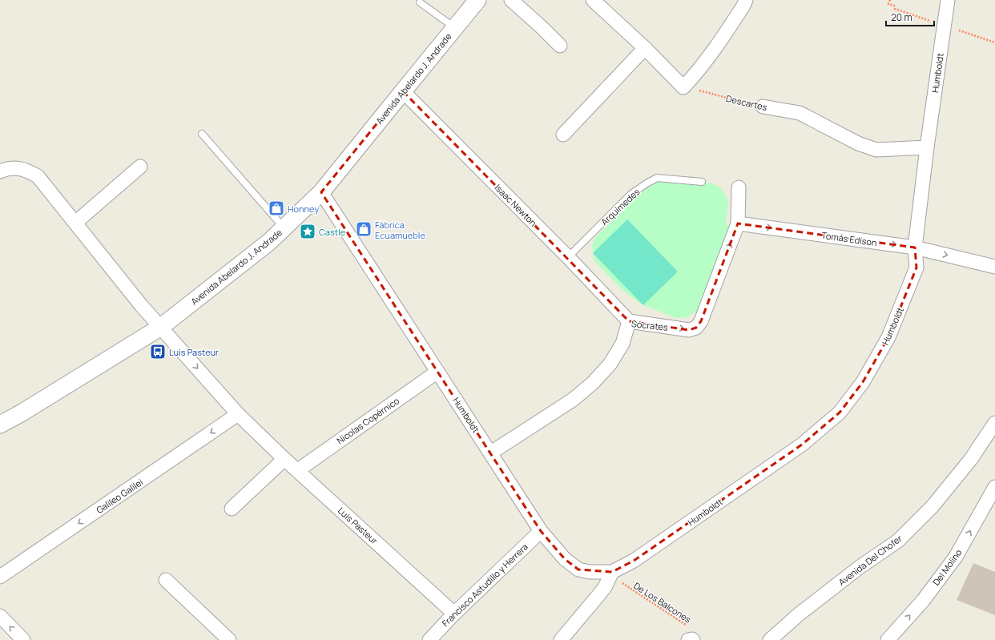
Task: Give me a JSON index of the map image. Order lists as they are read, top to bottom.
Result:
{
  "streets": {
    "street": [
      "Humboldt",
      "Avenida Abelardo J. Andrade",
      "Descartes",
      "Isaac Newton",
      "Tomás Edison",
      "Sócrates",
      "Nicolas Copérnico",
      "Galileo Galilei",
      "Luis Pasteur",
      "Avenida Del Chofer",
      "Del Molino",
      "Francisco Astudillo y Herrera"
    ],
    "lane": ["Arquímedes"],
    "path": ["De Los Balcones"]
  },
  "crossings": [
    ["Humboldt", "Avenida Abelardo J. Andrade"],
    ["Humboldt", "Descartes"],
    ["Humboldt", "Tomás Edison"],
    ["Humboldt", "Sócrates"],
    ["Humboldt", "Nicolas Copérnico"],
    ["Humboldt", "Francisco Astudillo y Herrera"],
    ["Humboldt", "De Los Balcones"],
    ["Avenida Abelardo J. Andrade", "Isaac Newton"],
    ["Avenida Abelardo J. Andrade", "Luis Pasteur"],
    ["Isaac Newton", "Arquímedes"],
    ["Isaac Newton", "Sócrates"],
    ["Tomás Edison", "Sócrates"],
    ["Nicolas Copérnico", "Luis Pasteur"],
    ["Galileo Galilei", "Luis Pasteur"],
    ["Luis Pasteur", "Francisco Astudillo y Herrera"]
  ],
  "one_way": [
    "Tomás Edison",
    "Sócrates",
    "Galileo Galilei",
    "Del Molino"
  ],
  "places": {
    "shop": ["Honney", "Fábrica Ecuamueble"],
    "place": ["Castle"],
    "bus stop": ["Luis Pasteur"]
  },
  "scale_bar": "20 m"
}
